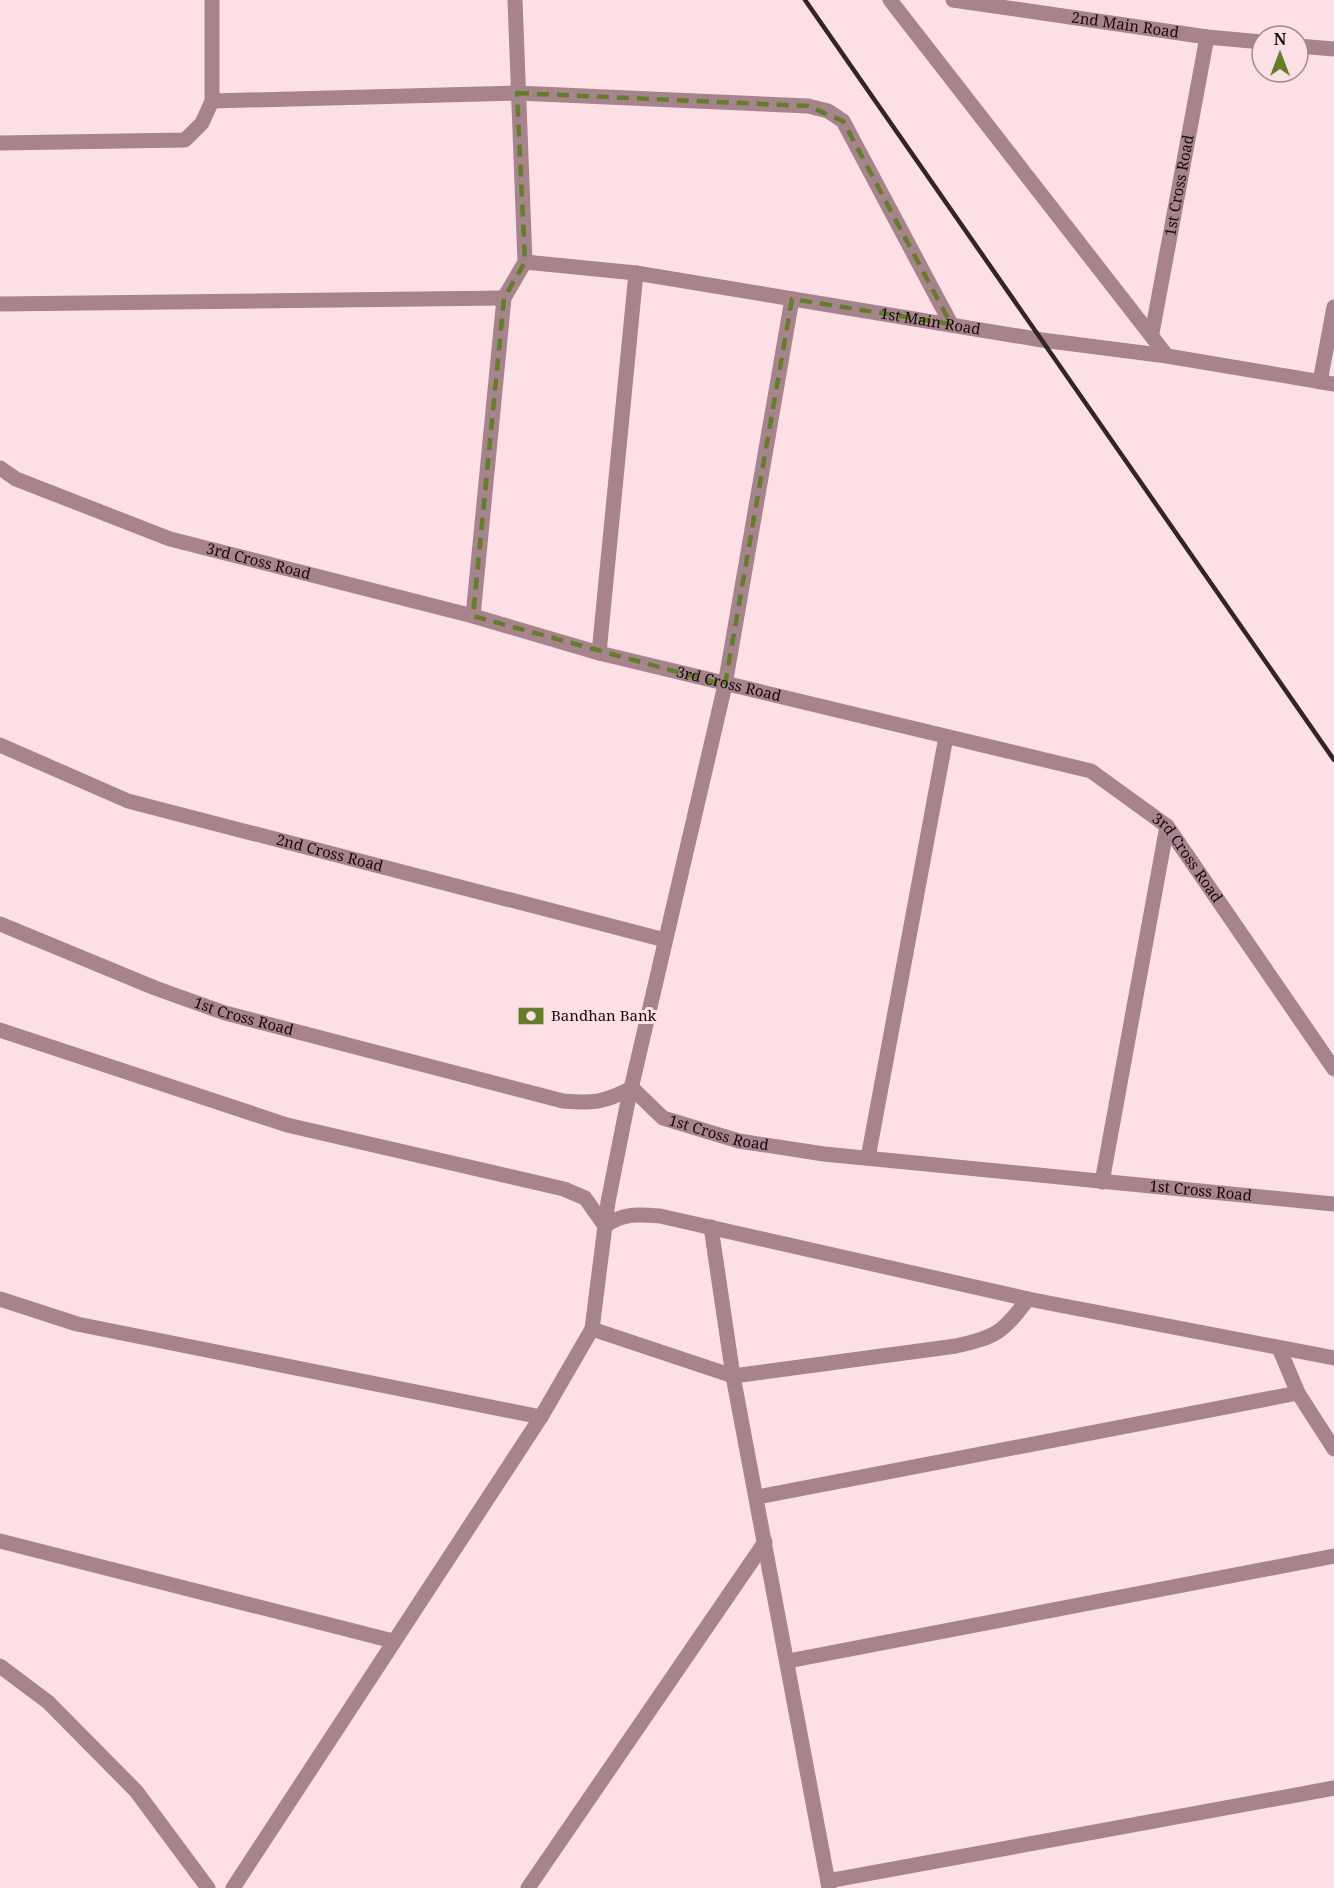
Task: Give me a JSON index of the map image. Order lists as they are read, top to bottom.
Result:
{
  "streets": {
    "street": [
      "2nd Main Road",
      "1st Cross Road",
      "1st Main Road",
      "3rd Cross Road",
      "2nd Cross Road"
    ]
  },
  "crossings": [
    ["2nd Main Road", "1st Cross Road"]
  ],
  "places": {
    "bank": ["Bandhan Bank"]
  },
  "north": "top"
}
